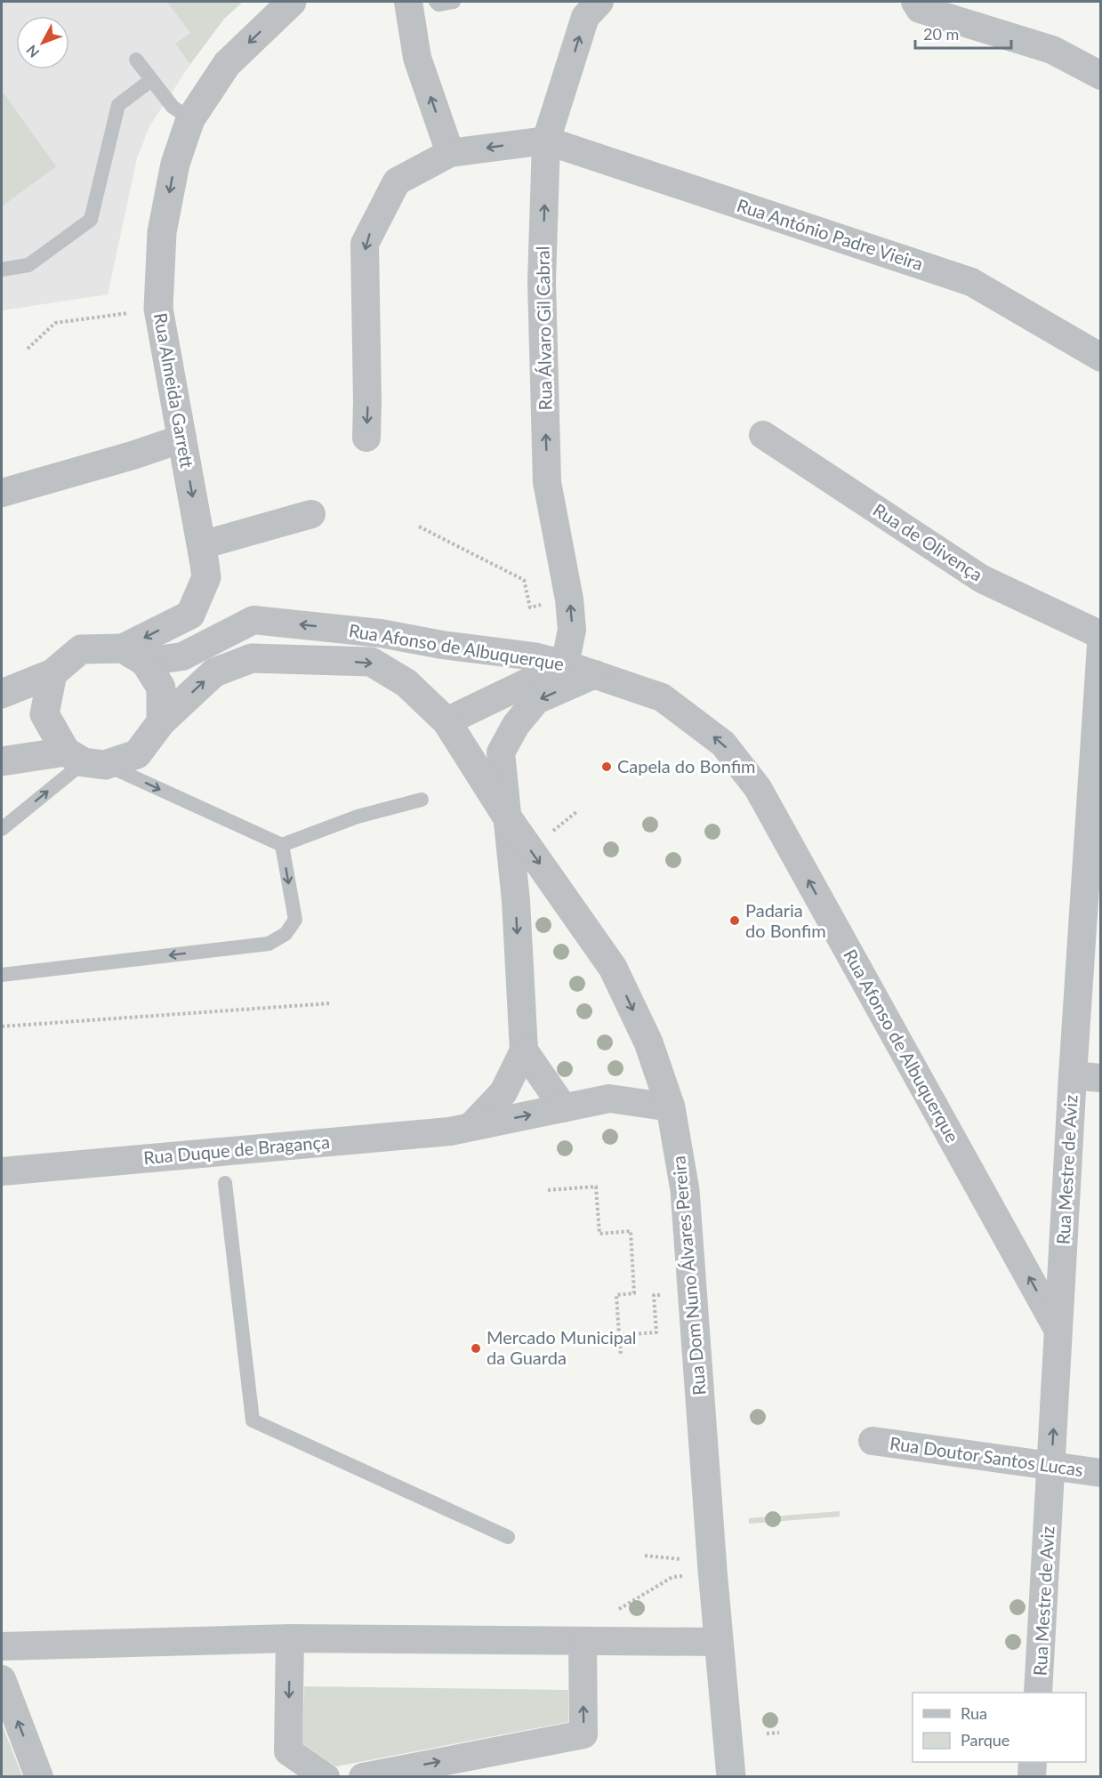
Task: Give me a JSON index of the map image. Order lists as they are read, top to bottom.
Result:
{
  "streets": {
    "street": [
      "Rua António Padre Vieira",
      "Rua Álvaro Gil Cabral",
      "Rua Almeida Garrett",
      "Rua de Olivença",
      "Rua Afonso de Albuquerque",
      "Rua Duque de Bragança",
      "Rua Mestre de Aviz",
      "Rua Dom Nuno Álvares Pereira",
      "Rua Doutor Santos Lucas"
    ]
  },
  "crossings": [
    ["Rua António Padre Vieira", "Rua Álvaro Gil Cabral"],
    ["Rua Álvaro Gil Cabral", "Rua Afonso de Albuquerque"],
    ["Rua Almeida Garrett", "Rua Afonso de Albuquerque"],
    ["Rua Almeida Garrett", "Rua Dom Nuno Álvares Pereira"],
    ["Rua Afonso de Albuquerque", "Rua Mestre de Aviz"],
    ["Rua Afonso de Albuquerque", "Rua Dom Nuno Álvares Pereira"],
    ["Rua Duque de Bragança", "Rua Dom Nuno Álvares Pereira"],
    ["Rua Mestre de Aviz", "Rua Doutor Santos Lucas"]
  ],
  "one_way": ["Rua Álvaro Gil Cabral", "Rua Afonso de Albuquerque"],
  "places": ["Capela do Bonfim", "Padaria do Bonfim", "Mercado Municipal da Guarda"],
  "legend": ["Rua", "Parque"],
  "scale_bar": "20 m",
  "north": "bottom left"
}
